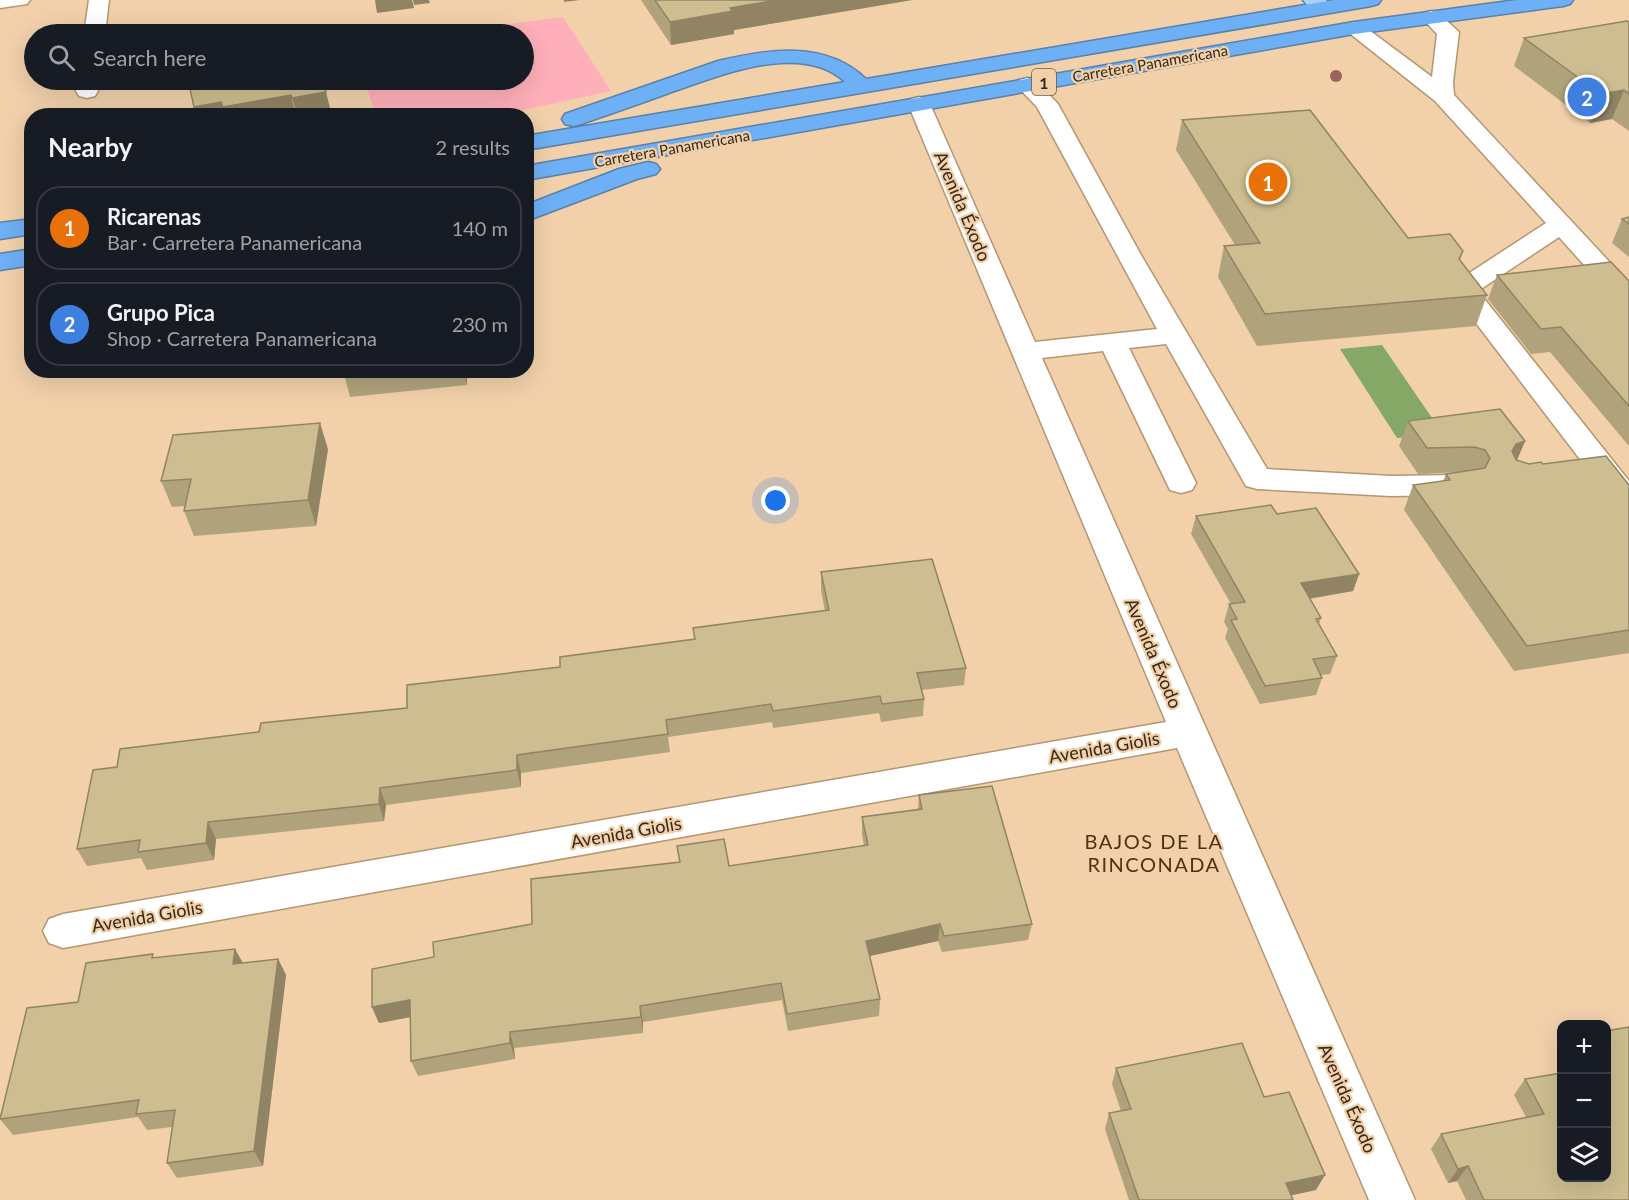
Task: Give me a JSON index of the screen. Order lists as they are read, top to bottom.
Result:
{
  "streets": {
    "highway": ["Carretera Panamericana", "1"],
    "street": ["Avenida Éxodo", "Avenida Giolis"]
  },
  "crossings": [
    ["Carretera Panamericana", "Avenida Éxodo"],
    ["Avenida Éxodo", "Avenida Giolis"]
  ],
  "districts": ["BAJOS DE LA RINCONADA"],
  "page": {
    "search": "Search here",
    "pins": ["2", "1"],
    "heading": ["Nearby", "2 results"],
    "list": [
      {
        "mark": "1",
        "name": "Ricarenas",
        "note": "Bar · Carretera Panamericana",
        "value": "140 m"
      },
      {
        "mark": "2",
        "name": "Grupo Pica",
        "note": "Shop · Carretera Panamericana",
        "value": "230 m"
      }
    ],
    "map_buttons": ["+", "−"]
  }
}
